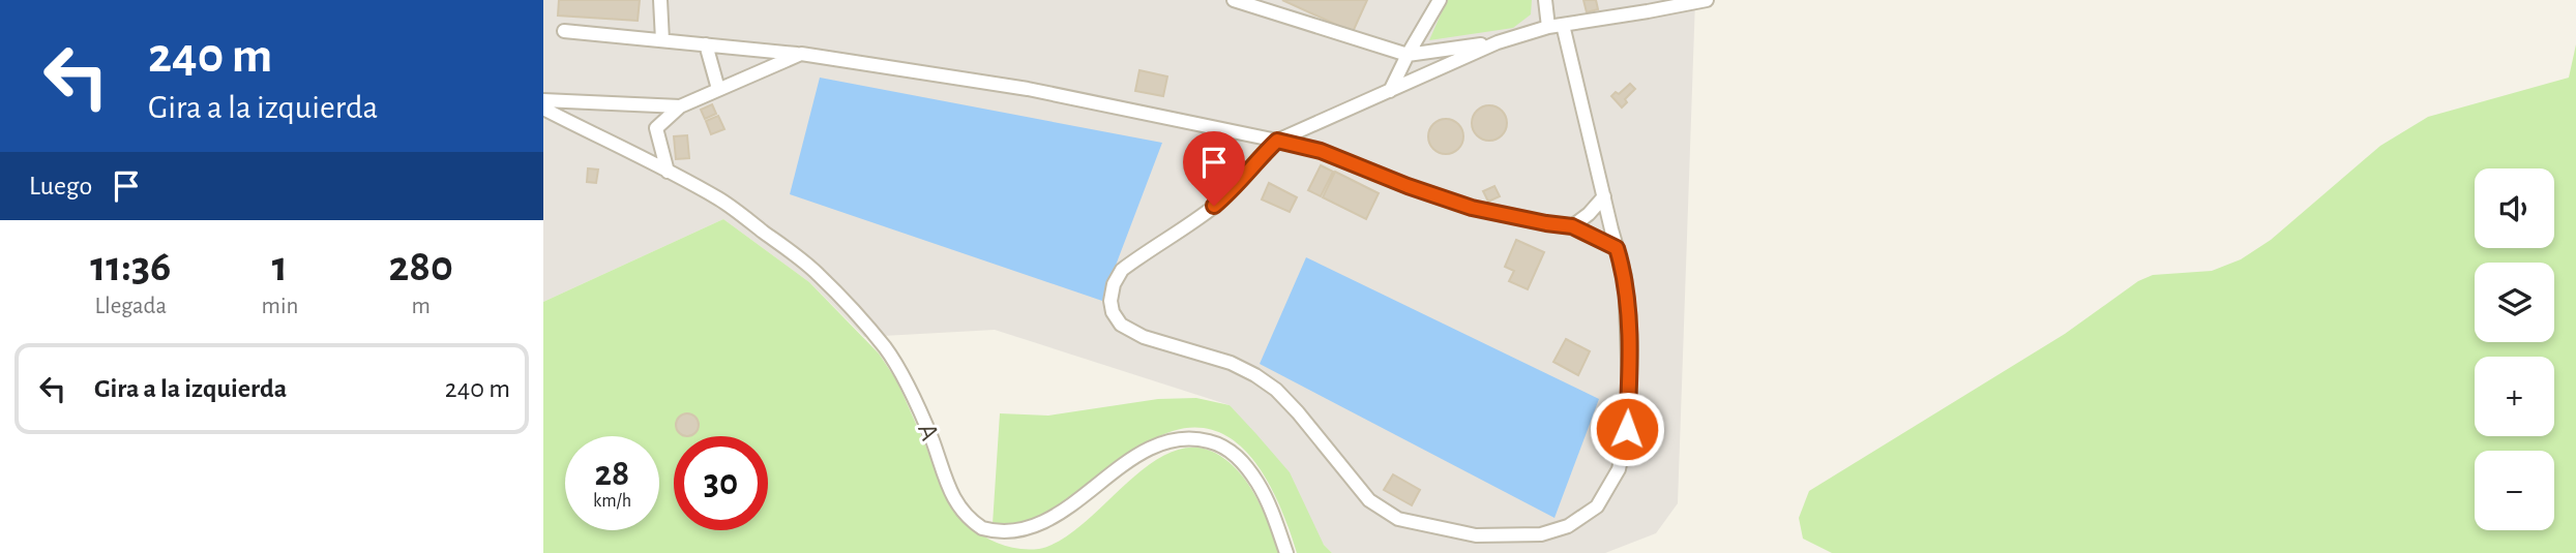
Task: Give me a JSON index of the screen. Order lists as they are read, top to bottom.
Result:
{
  "streets": {
    "street": ["A"]
  },
  "page": {
    "turn": ["240 m", "Gira a la izquierda"],
    "then": "Luego",
    "map_buttons": ["+", "−"],
    "eta": [
      "11:36",
      "Llegada",
      "1",
      "min",
      "280",
      "m"
    ],
    "list": [
      {
        "name": "Gira a la izquierda",
        "value": "240 m"
      }
    ],
    "speed": "28 km/h",
    "limit": "30"
  }
}
